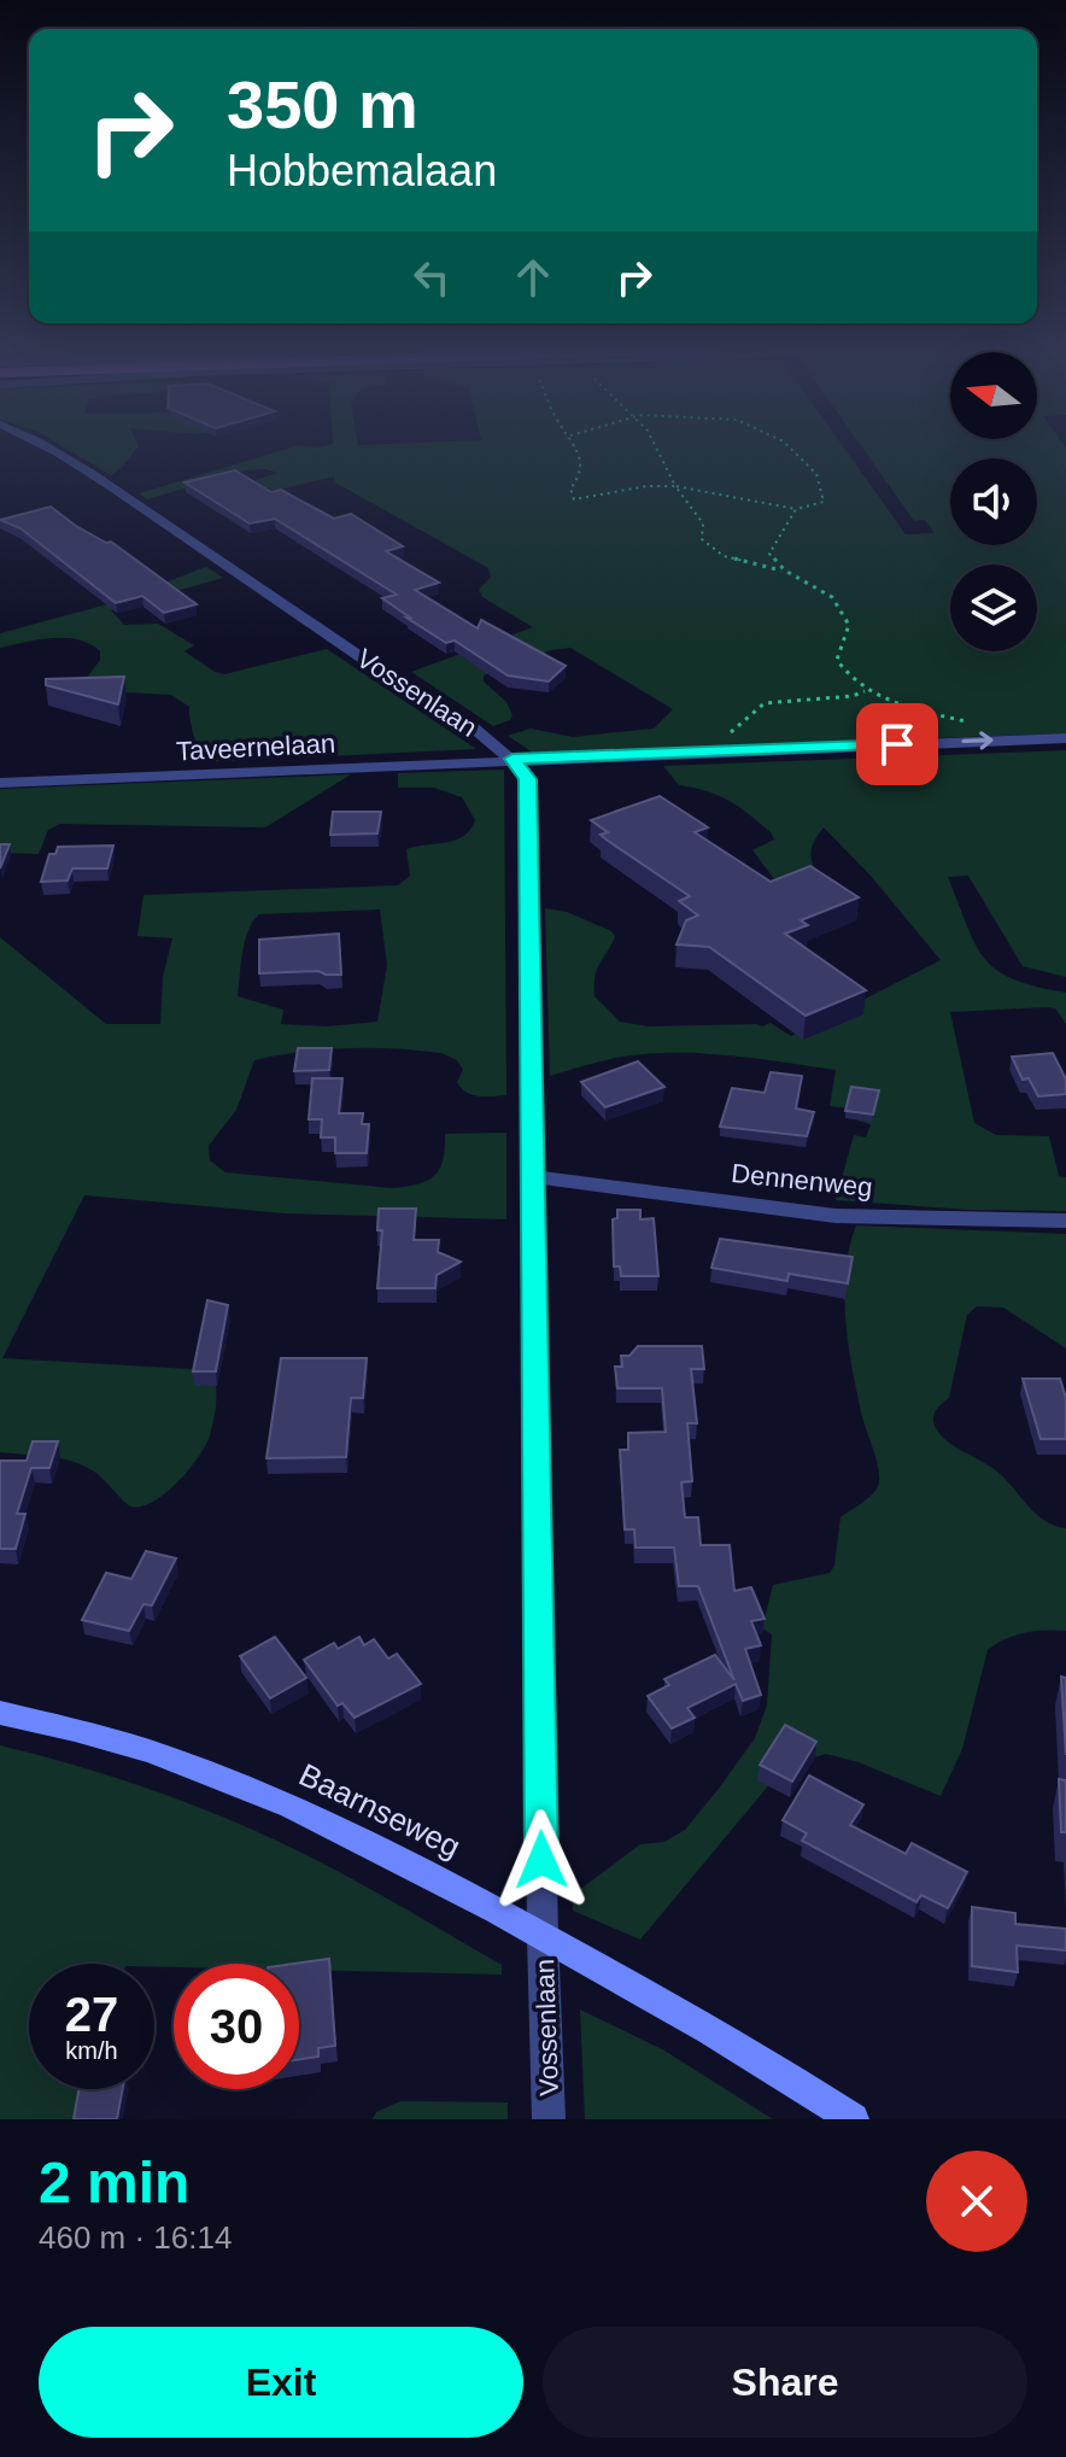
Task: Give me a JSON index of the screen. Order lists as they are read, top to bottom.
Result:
{
  "streets": {
    "street": [
      "Vossenlaan",
      "Taveernelaan",
      "Dennenweg",
      "Baarnseweg"
    ]
  },
  "crossings": [
    ["Vossenlaan", "Taveernelaan"],
    ["Vossenlaan", "Dennenweg"],
    ["Vossenlaan", "Baarnseweg"]
  ],
  "north": "left",
  "page": {
    "turn": ["350 m", "Hobbemalaan"],
    "speed": "27 km/h",
    "limit": "30",
    "heading": ["2 min", "460 m · 16:14"],
    "buttons": ["Exit", "Share"]
  }
}
